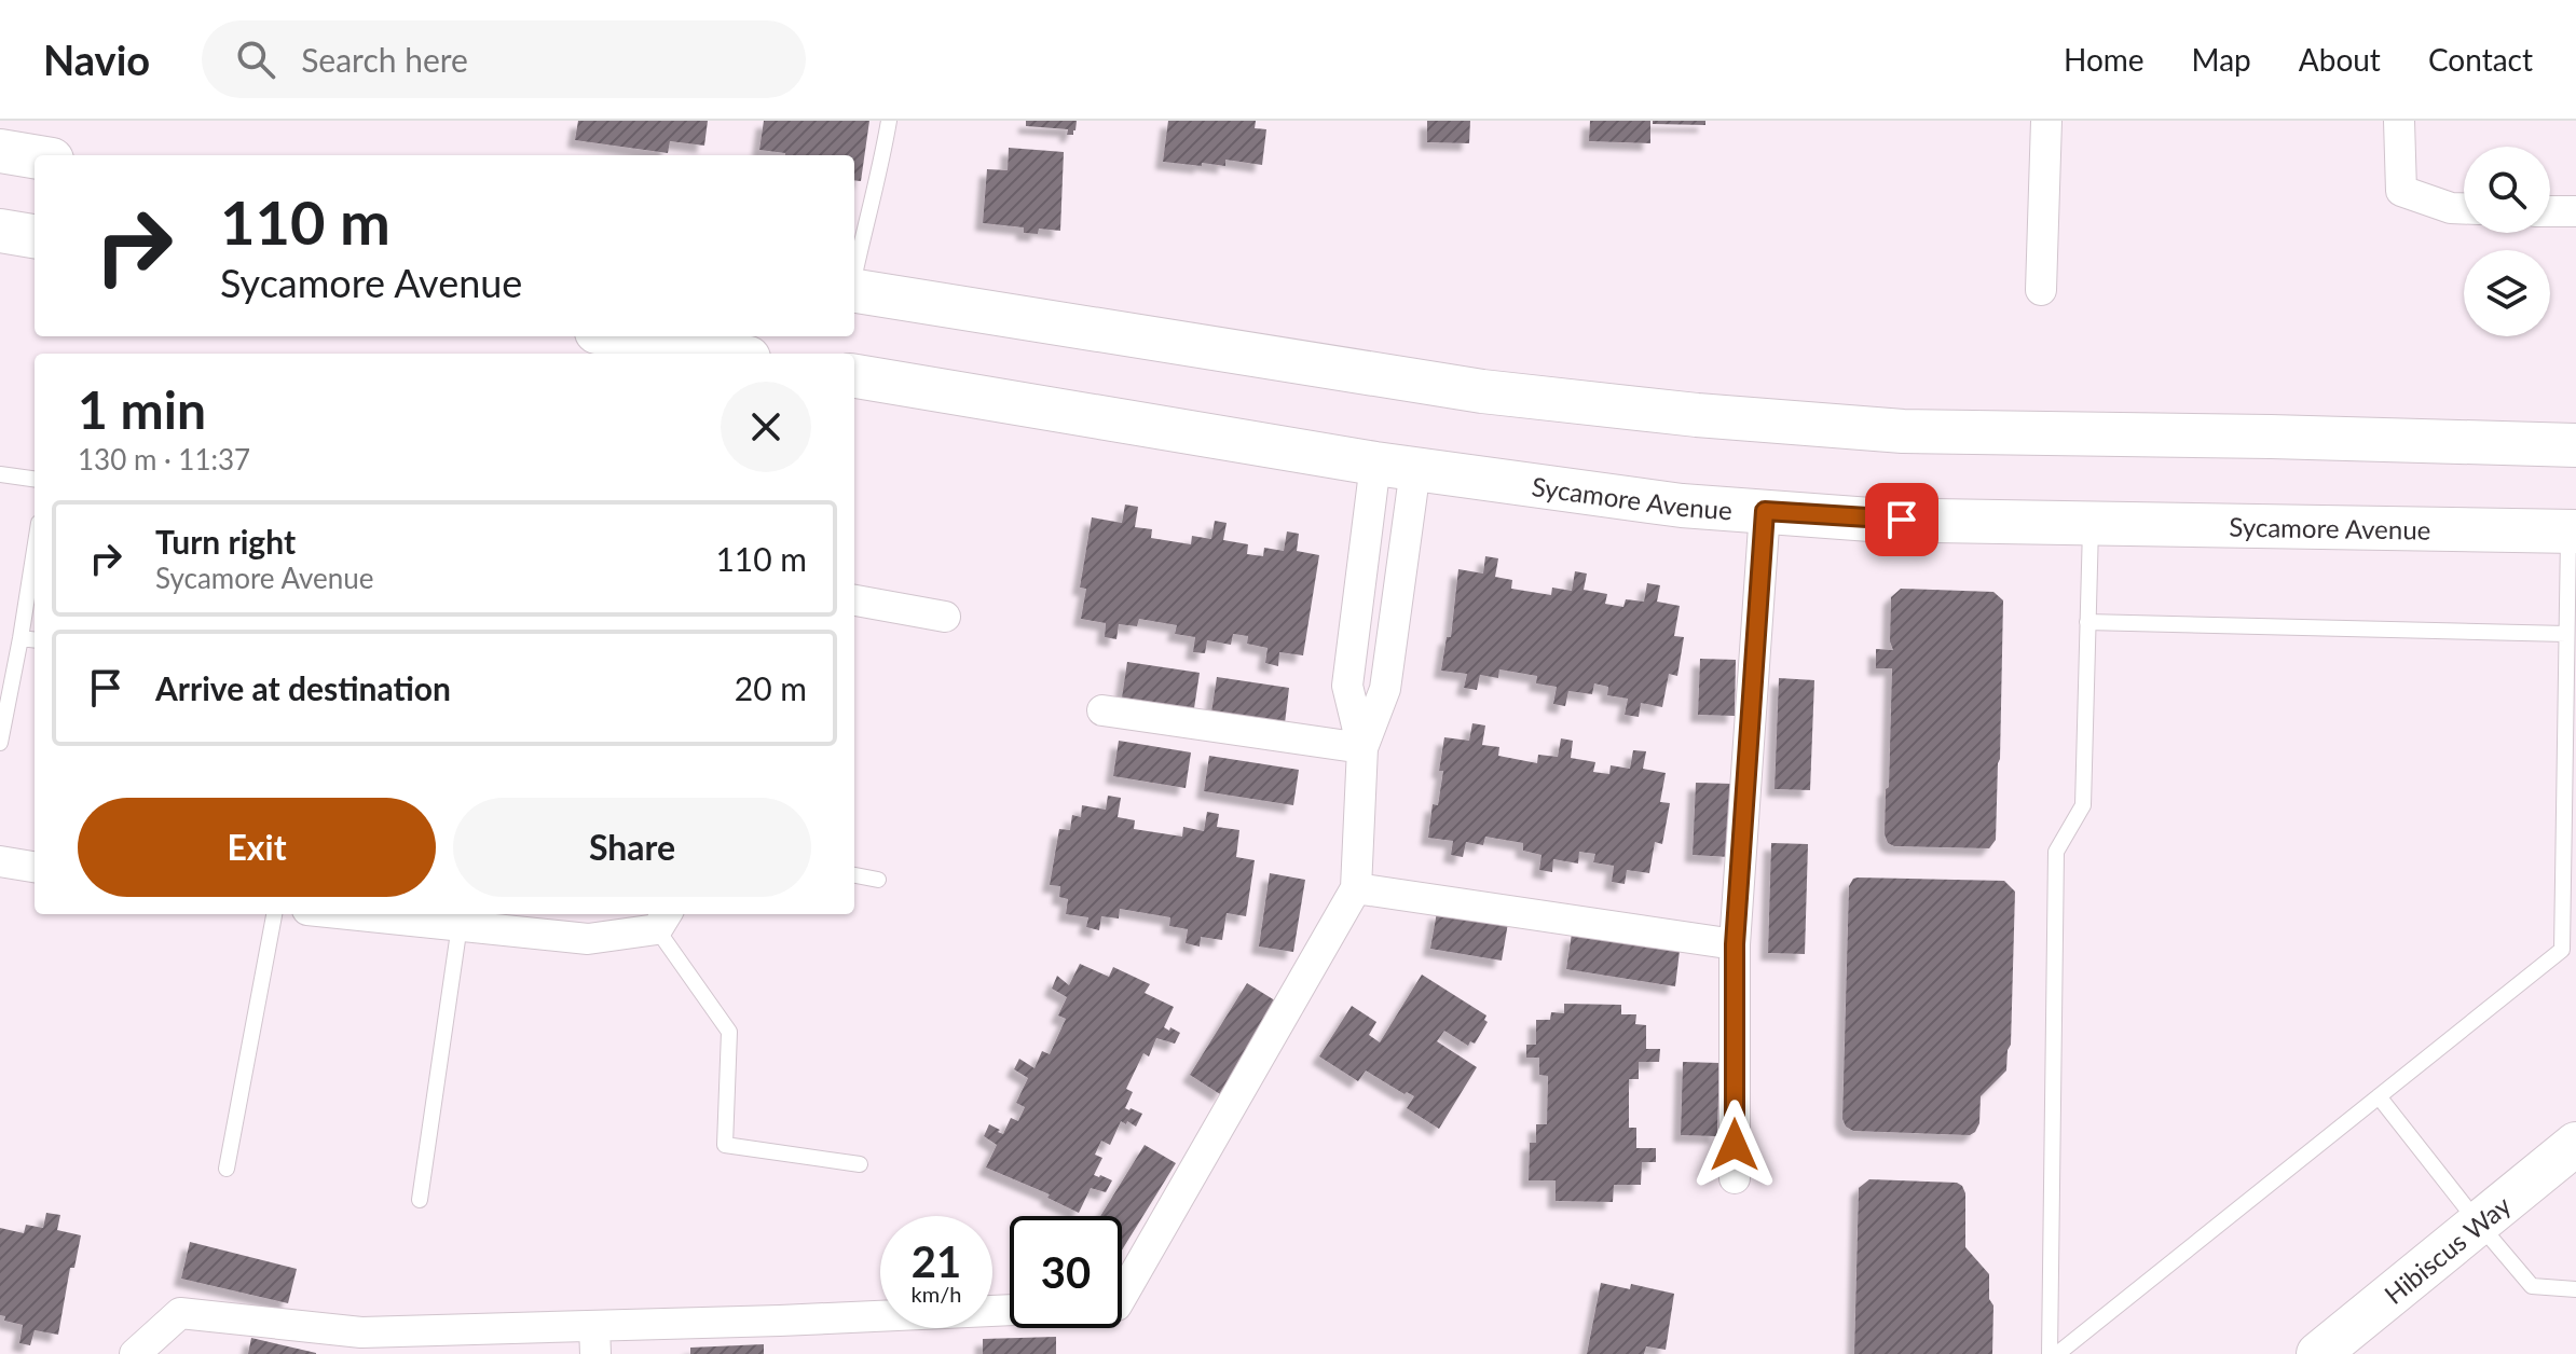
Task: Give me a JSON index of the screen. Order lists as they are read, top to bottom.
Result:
{
  "streets": {
    "main road": ["Sycamore Avenue", "Hibiscus Way"]
  },
  "page": {
    "header": "Navio",
    "search": "Search here",
    "nav": [
      "Home",
      "Map",
      "About",
      "Contact"
    ],
    "turn": ["110 m", "Sycamore Avenue"],
    "heading": ["1 min", "130 m · 11:37"],
    "list": [
      {
        "name": "Turn right",
        "note": "Sycamore Avenue",
        "value": "110 m"
      },
      {
        "name": "Arrive at destination",
        "value": "20 m"
      }
    ],
    "buttons": ["Exit", "Share"],
    "speed": "21 km/h",
    "limit": "30"
  }
}
